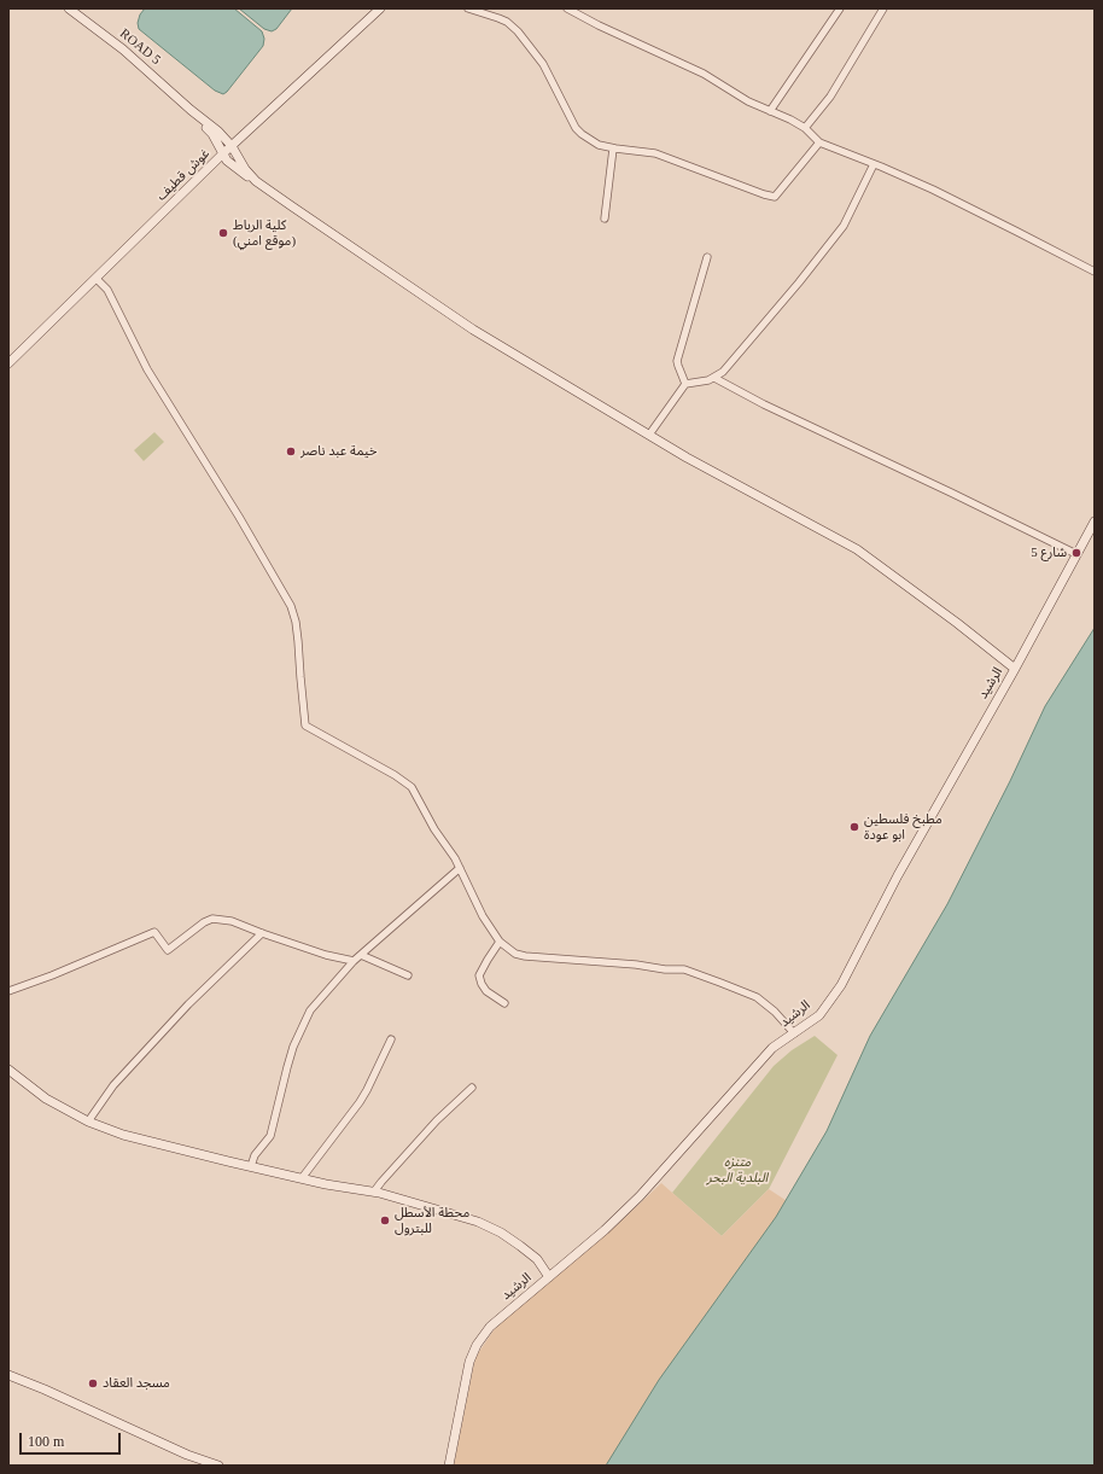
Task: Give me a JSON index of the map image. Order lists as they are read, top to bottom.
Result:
{
  "streets": {
    "main road": ["ROAD 5", "غوش قطيف", "الرشيد"]
  },
  "parks": ["متنزه البلدية البحر"],
  "places": [
    "كلية الرباط (موقع امني)",
    "خيمة عبد ناصر",
    "شارع 5",
    "مطبخ فلسطين ابو عودة",
    "محطة الأسطل للبترول",
    "مسجد العقاد"
  ],
  "scale_bar": "100 m"
}
